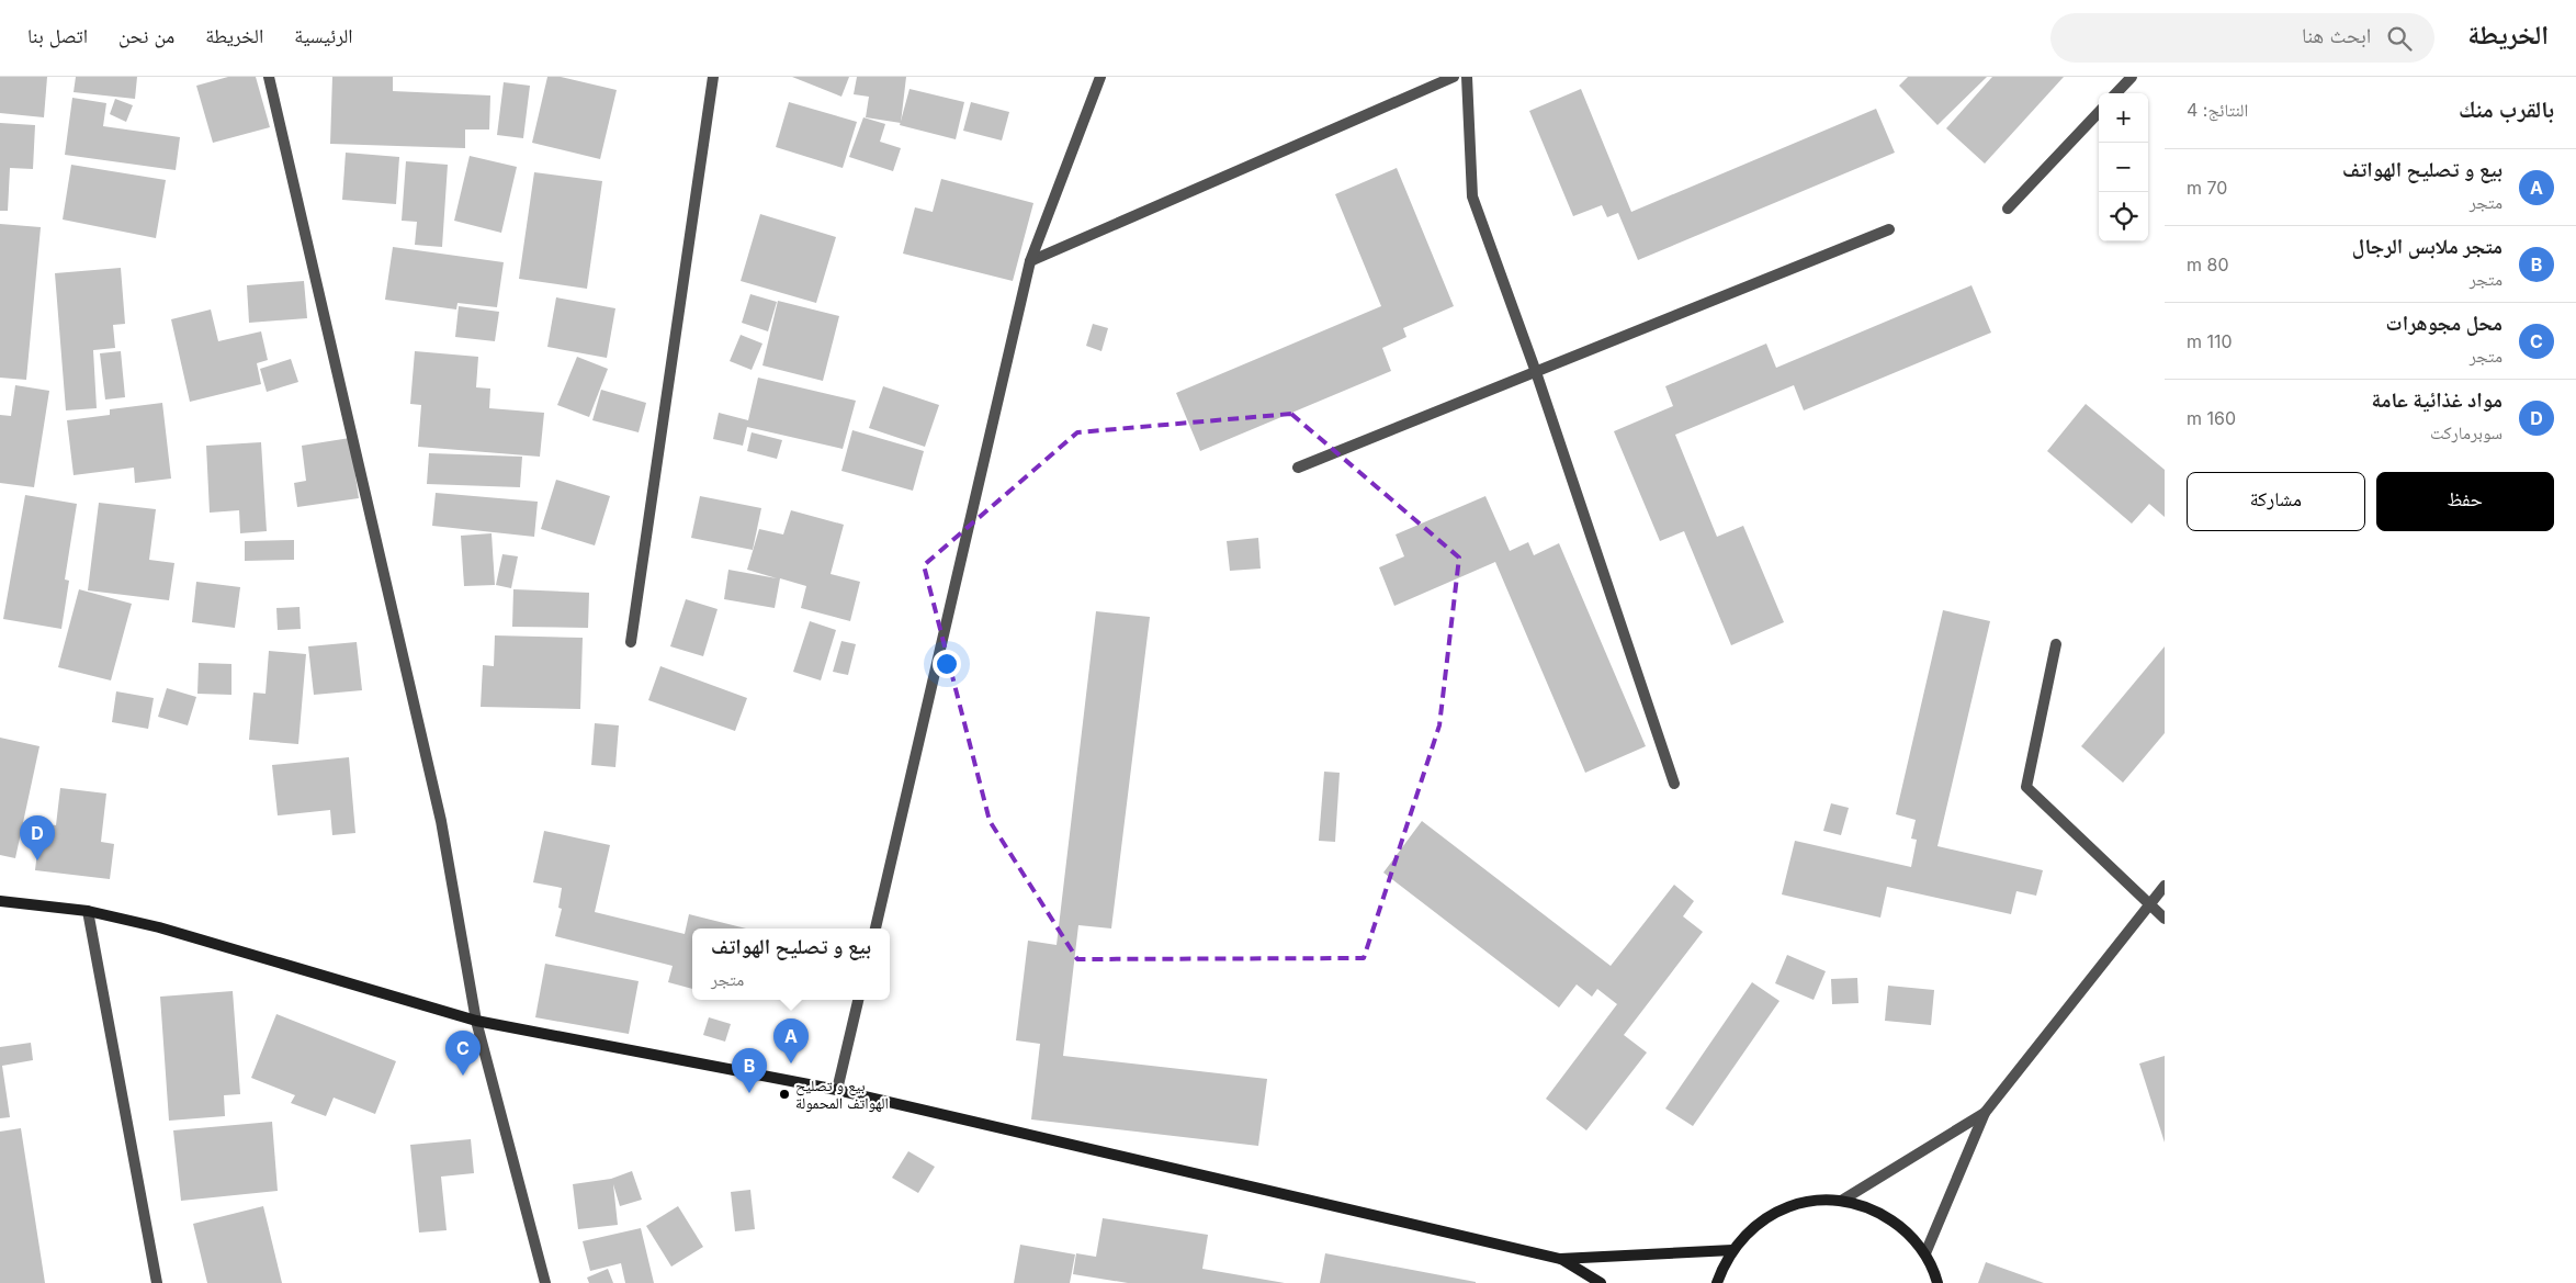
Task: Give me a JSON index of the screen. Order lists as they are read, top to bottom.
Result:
{
  "places": ["بيع و تصليح الهواتف المحمولة"],
  "page": {
    "header": "الخريطة",
    "search": "ابحث هنا",
    "nav": [
      "الرئيسية",
      "الخريطة",
      "من نحن",
      "اتصل بنا"
    ],
    "heading": ["بالقرب منك", "النتائج: 4"],
    "map_buttons": ["+", "−"],
    "list": [
      {
        "mark": "A",
        "name": "بيع و تصليح الهواتف",
        "note": "متجر",
        "value": "70 m"
      },
      {
        "mark": "B",
        "name": "متجر ملابس الرجال",
        "note": "متجر",
        "value": "80 m"
      },
      {
        "mark": "C",
        "name": "محل مجوهرات",
        "note": "متجر",
        "value": "110 m"
      },
      {
        "mark": "D",
        "name": "مواد غذائية عامة",
        "note": "سوبرماركت",
        "value": "160 m"
      }
    ],
    "buttons": ["حفظ", "مشاركة"],
    "pins": [
      "D",
      "A",
      "C",
      "B"
    ],
    "popup": ["بيع و تصليح الهواتف", "متجر"]
  }
}
